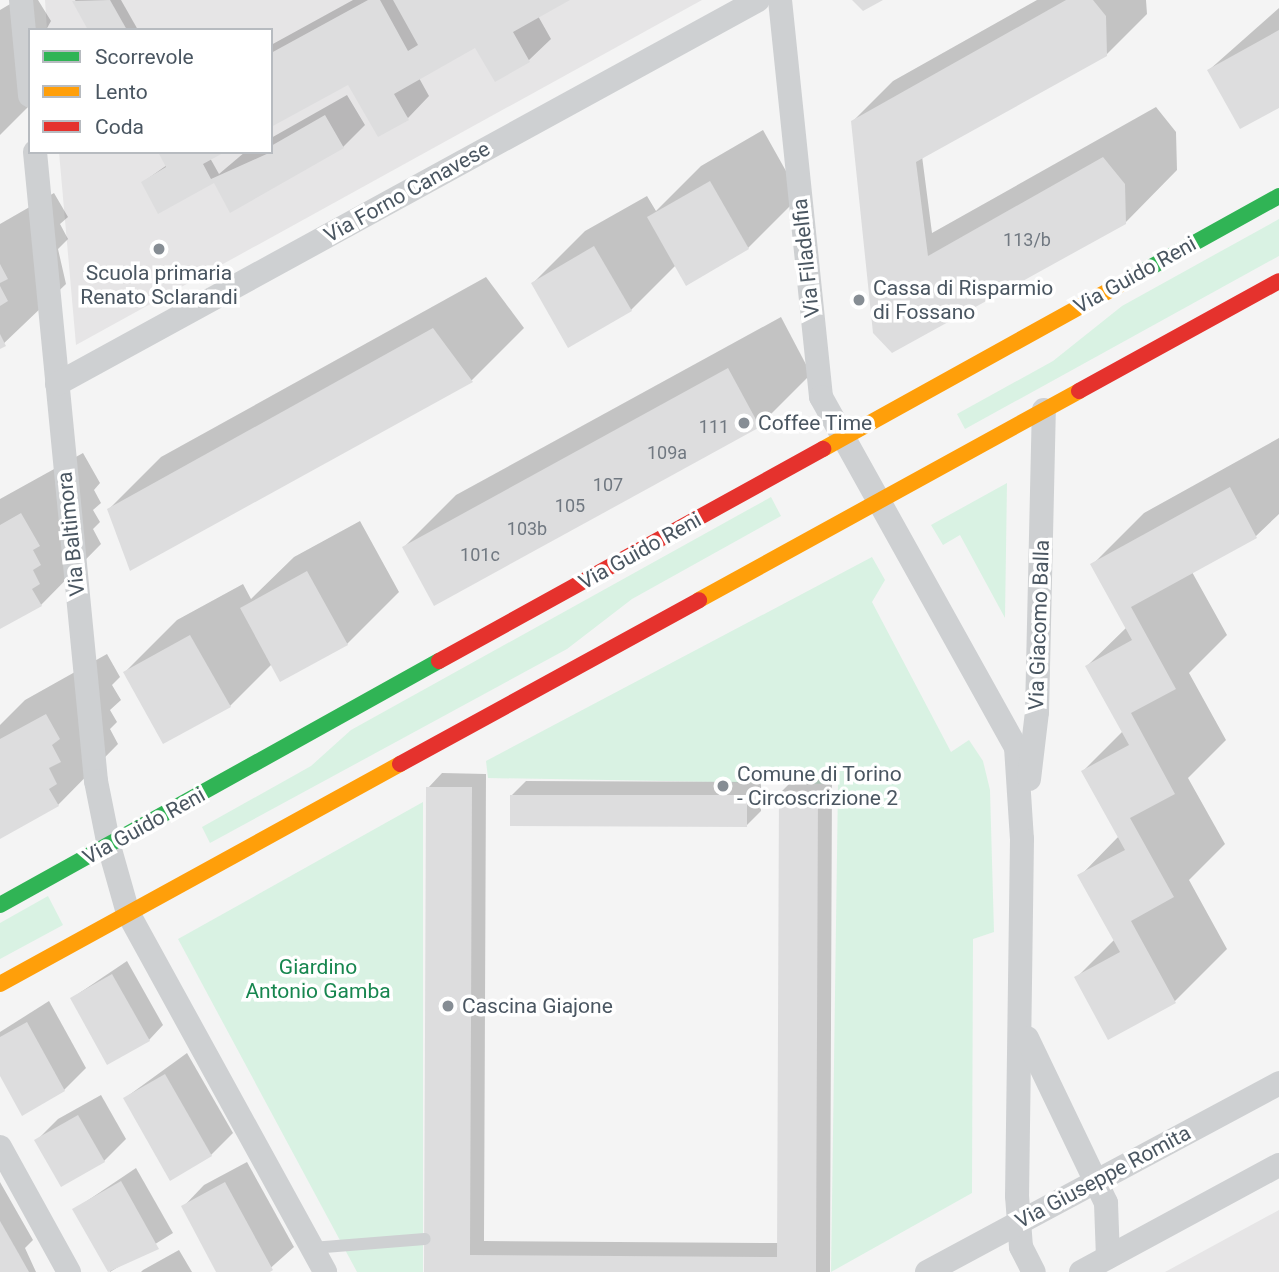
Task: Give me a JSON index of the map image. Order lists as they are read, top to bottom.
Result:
{
  "streets": {
    "main road": ["Via Guido Reni"],
    "street": [
      "Via Forno Canavese",
      "Via Filadelfia",
      "Via Baltimora",
      "Via Giacomo Balla",
      "Via Giuseppe Romita"
    ]
  },
  "crossings": [
    ["Via Forno Canavese", "Via Baltimora"],
    ["Via Filadelfia", "Via Guido Reni"],
    ["Via Filadelfia", "Via Giacomo Balla"],
    ["Via Guido Reni", "Via Baltimora"],
    ["Via Giacomo Balla", "Via Giuseppe Romita"]
  ],
  "parks": ["Giardino Antonio Gamba"],
  "places": [
    "Scuola primaria Renato Sclarandi",
    "Cassa di Risparmio di Fossano",
    "Coffee Time",
    "Comune di Torino - Circoscrizione 2",
    "Cascina Giajone"
  ],
  "house_numbers": [
    "113/b",
    "111",
    "109a",
    "107",
    "105",
    "103b",
    "101c"
  ],
  "legend": ["Scorrevole", "Lento", "Coda"]
}
